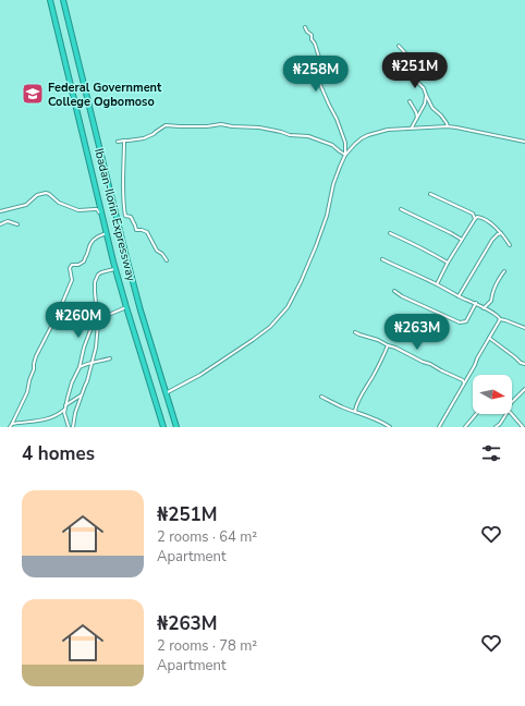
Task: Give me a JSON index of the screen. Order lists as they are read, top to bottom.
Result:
{
  "streets": {
    "highway": ["Ibadan-Ilorin Expressway"]
  },
  "places": {
    "school or university": ["Federal Government College Ogbomoso"]
  },
  "north": "right",
  "page": {
    "price": [
      "₦251M",
      "₦258M",
      "₦260M",
      "₦263M"
    ],
    "heading": "4 homes",
    "list": [
      {
        "name": "₦251M",
        "note": "2 rooms · 64 m² · Apartment"
      },
      {
        "name": "₦263M",
        "note": "2 rooms · 78 m² · Apartment"
      }
    ]
  }
}
